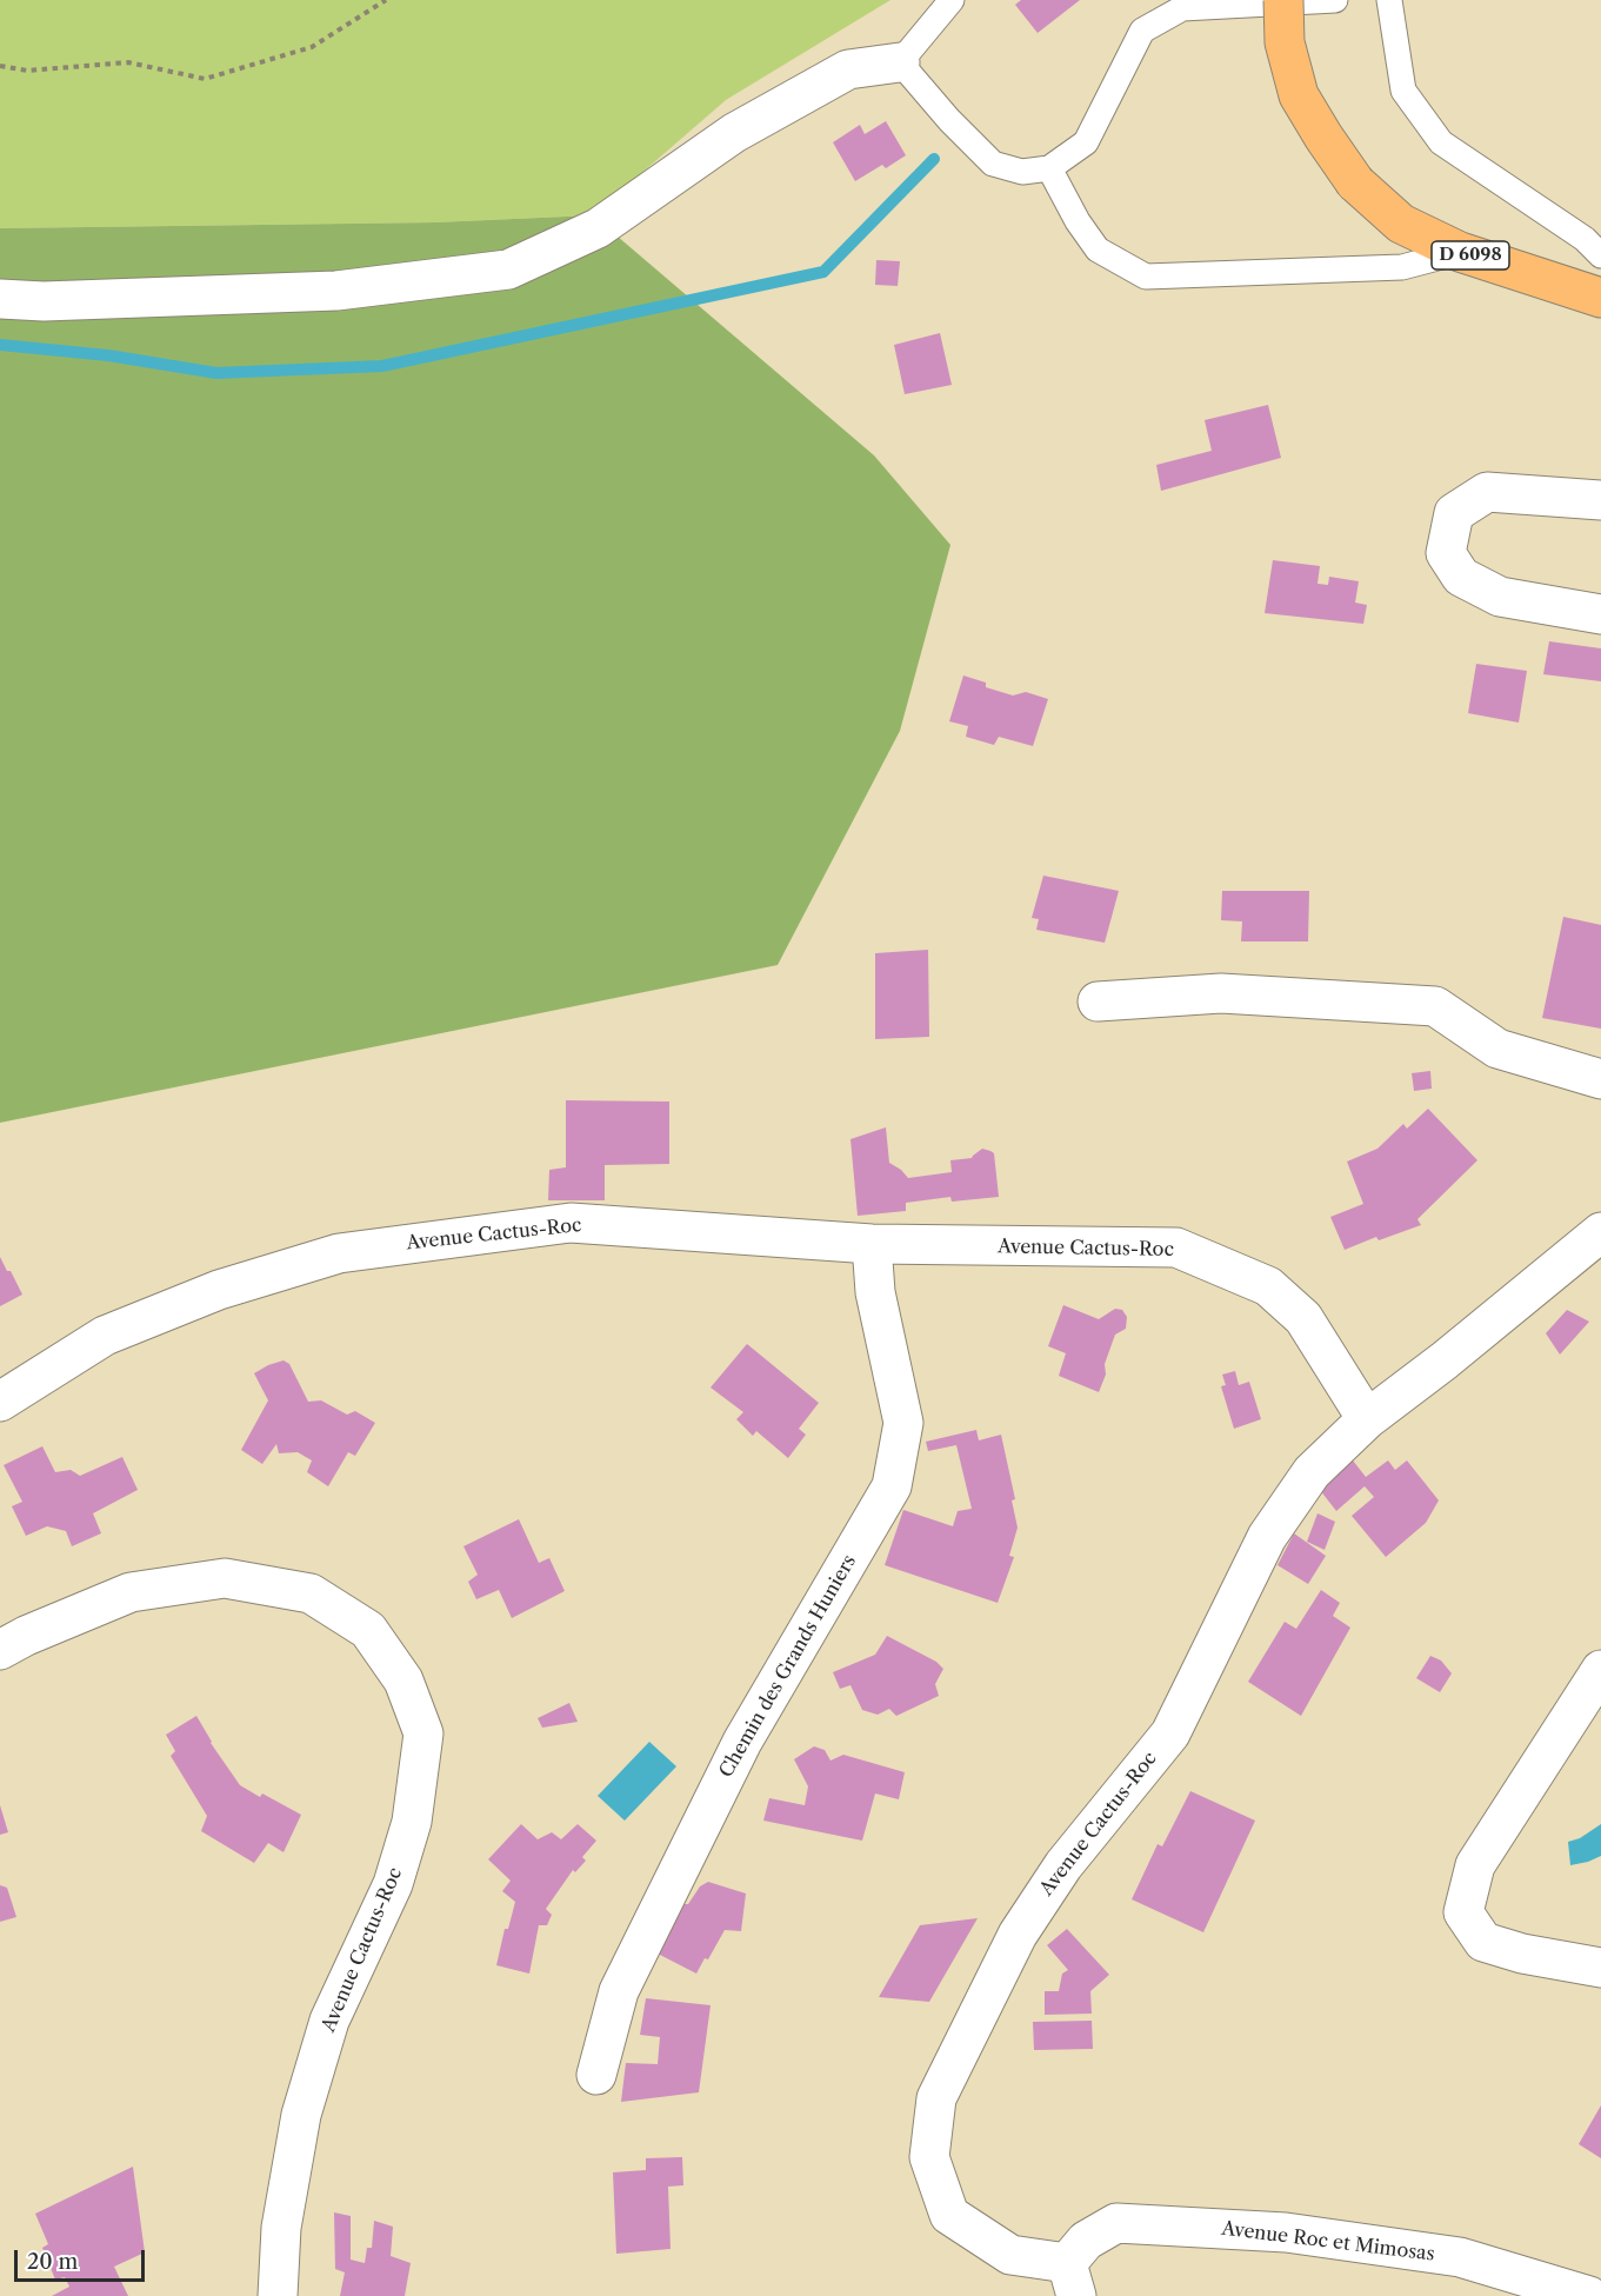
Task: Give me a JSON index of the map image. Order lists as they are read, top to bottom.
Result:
{
  "streets": {
    "main road": ["D 6098"],
    "street": ["Avenue Cactus-Roc", "Chemin des Grands Huniers", "Avenue Roc et Mimosas"]
  },
  "crossings": [
    ["Avenue Cactus-Roc", "Chemin des Grands Huniers"],
    ["Avenue Cactus-Roc", "Avenue Roc et Mimosas"]
  ],
  "scale_bar": "20 m"
}
